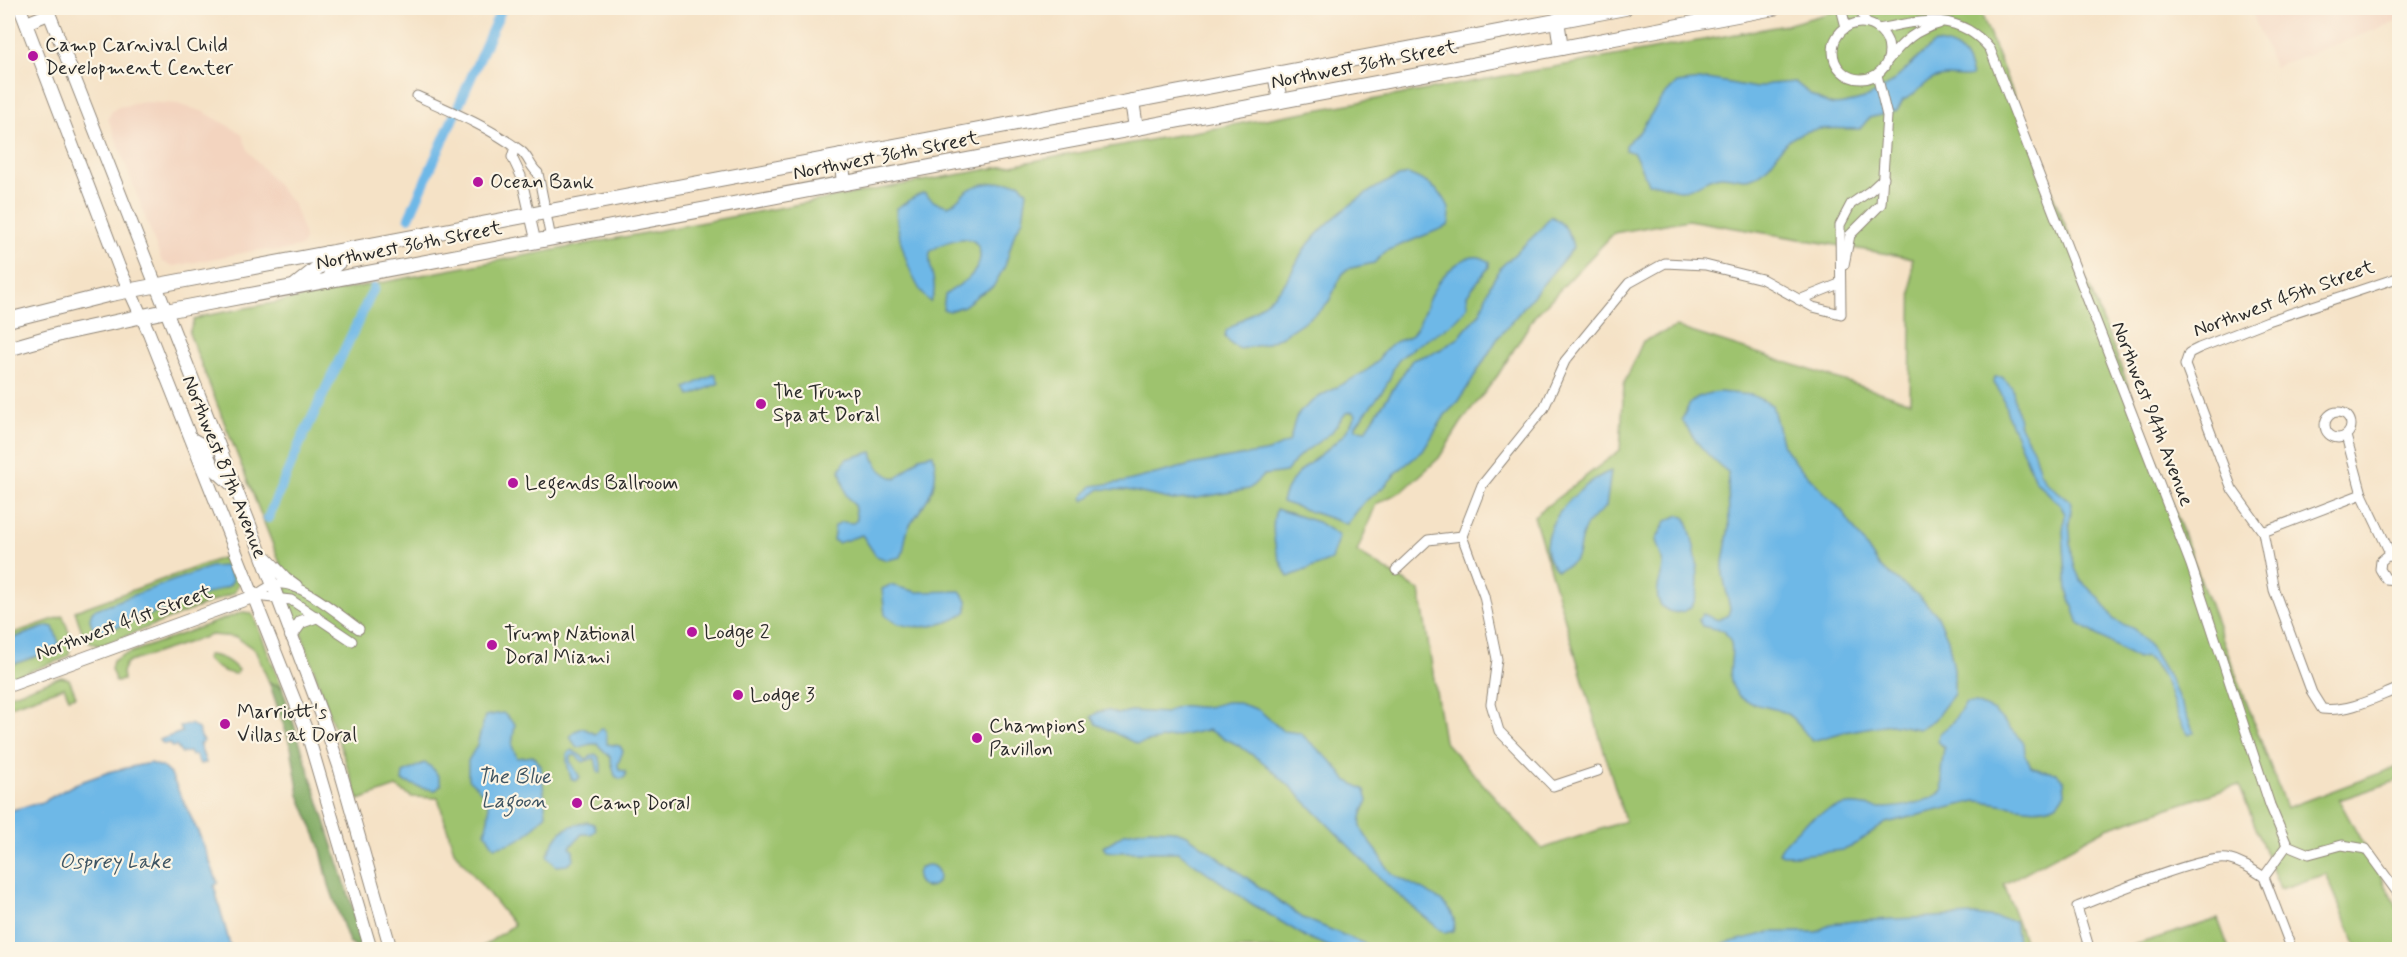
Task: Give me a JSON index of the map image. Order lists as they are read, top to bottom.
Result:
{
  "streets": {
    "main road": ["Northwest 36th Street", "Northwest 87th Avenue", "Northwest 41st Street"],
    "street": ["Northwest 45th Street", "Northwest 94th Avenue"]
  },
  "crossings": [
    ["Northwest 36th Street", "Northwest 87th Avenue"],
    ["Northwest 87th Avenue", "Northwest 41st Street"]
  ],
  "water": ["The Blue Lagoon", "Osprey Lake"],
  "places": [
    "Camp Carnival Child Development Center",
    "Ocean Bank",
    "The Trump Spa at Doral",
    "Legends Ballroom",
    "Lodge 2",
    "Trump National Doral Miami",
    "Lodge 3",
    "Marriott's Villas at Doral",
    "Champions Pavillon",
    "Camp Doral"
  ]
}
